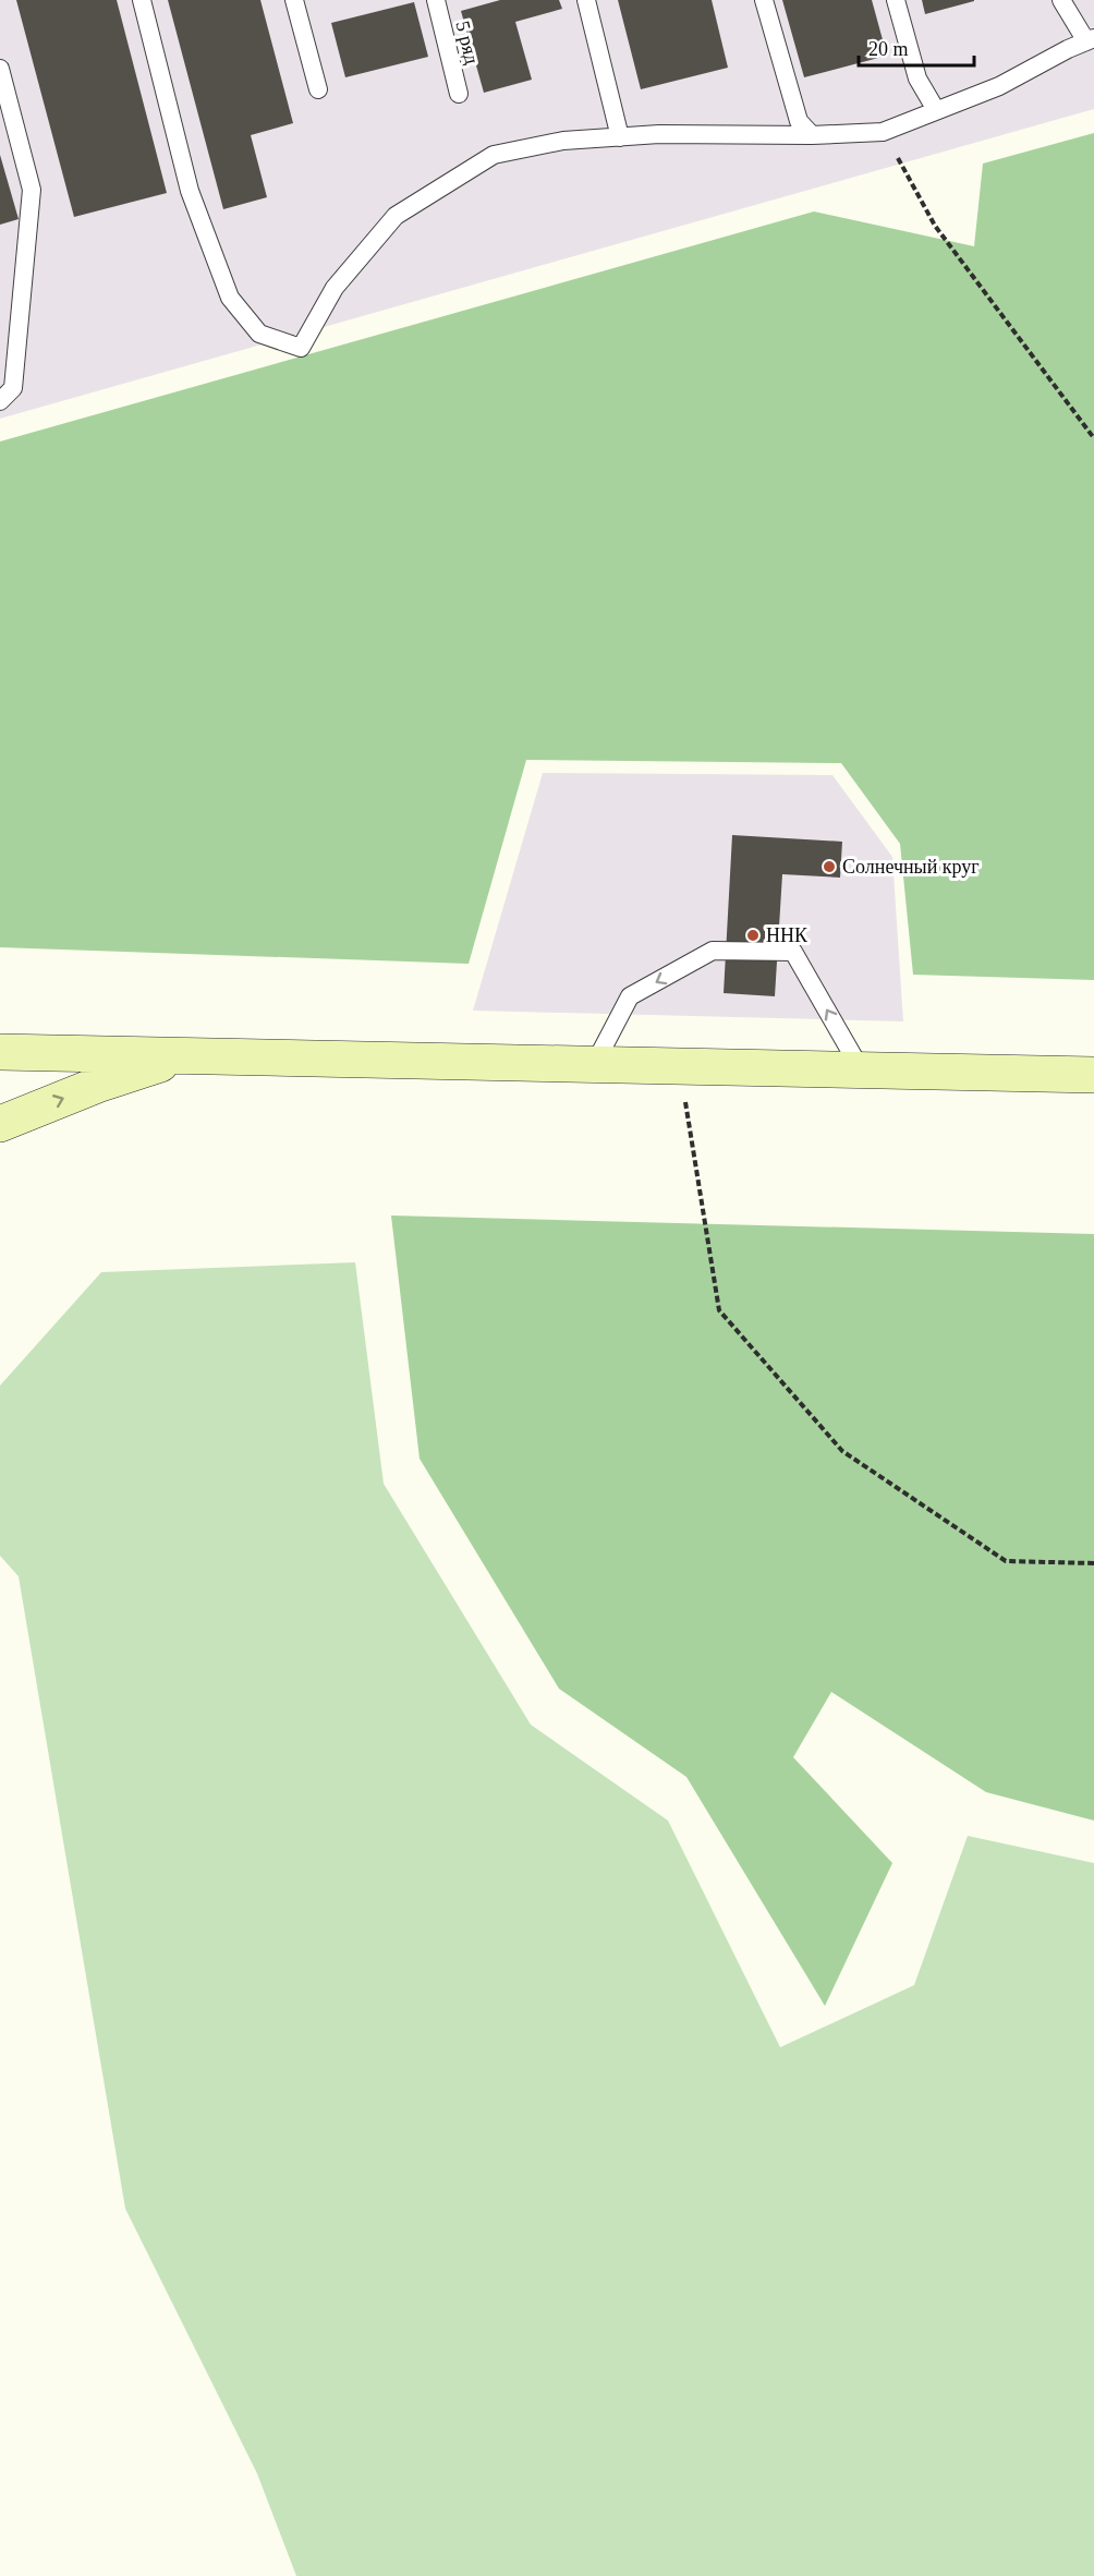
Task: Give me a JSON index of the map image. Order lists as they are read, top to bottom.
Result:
{
  "streets": {
    "lane": ["5 ряд"]
  },
  "places": ["Солнечный круг", "ННК"],
  "scale_bar": "20 m"
}
